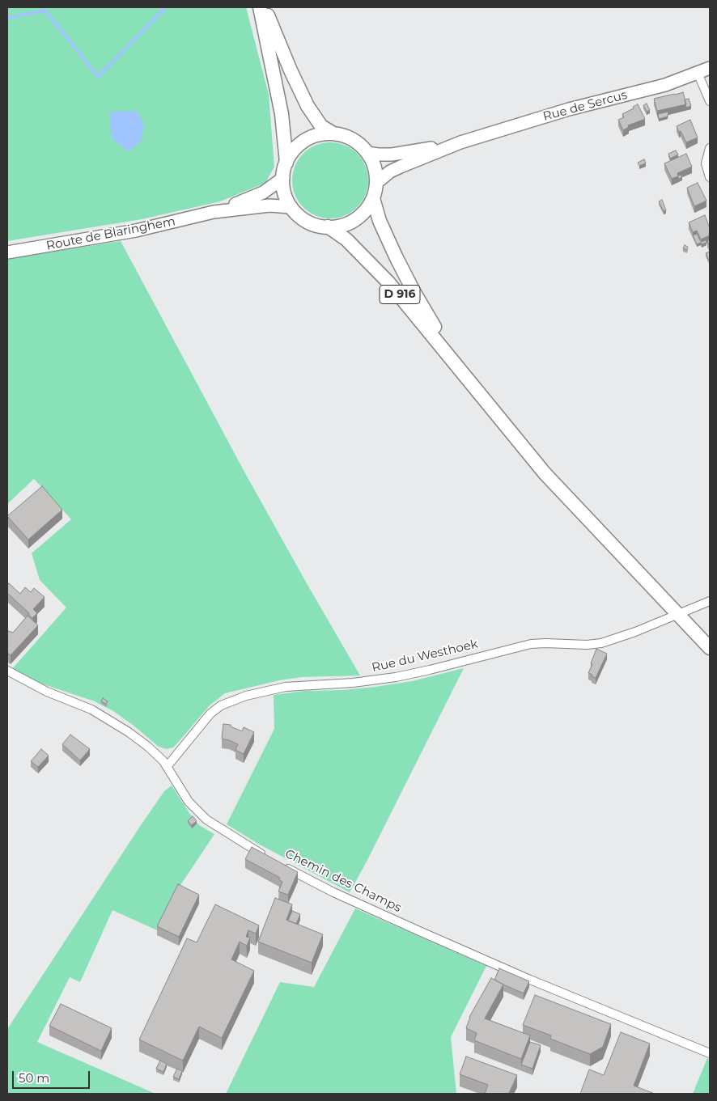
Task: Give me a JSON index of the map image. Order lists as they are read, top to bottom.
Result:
{
  "streets": {
    "main road": ["D 916"],
    "street": [
      "Rue de Sercus",
      "Route de Blaringhem",
      "Rue du Westhoek",
      "Chemin des Champs"
    ]
  },
  "crossings": [
    ["Rue de Sercus", "Route de Blaringhem"],
    ["Rue de Sercus", "D 916"],
    ["Route de Blaringhem", "D 916"],
    ["D 916", "Rue du Westhoek"],
    ["Rue du Westhoek", "Chemin des Champs"]
  ],
  "scale_bar": "50 m"
}
